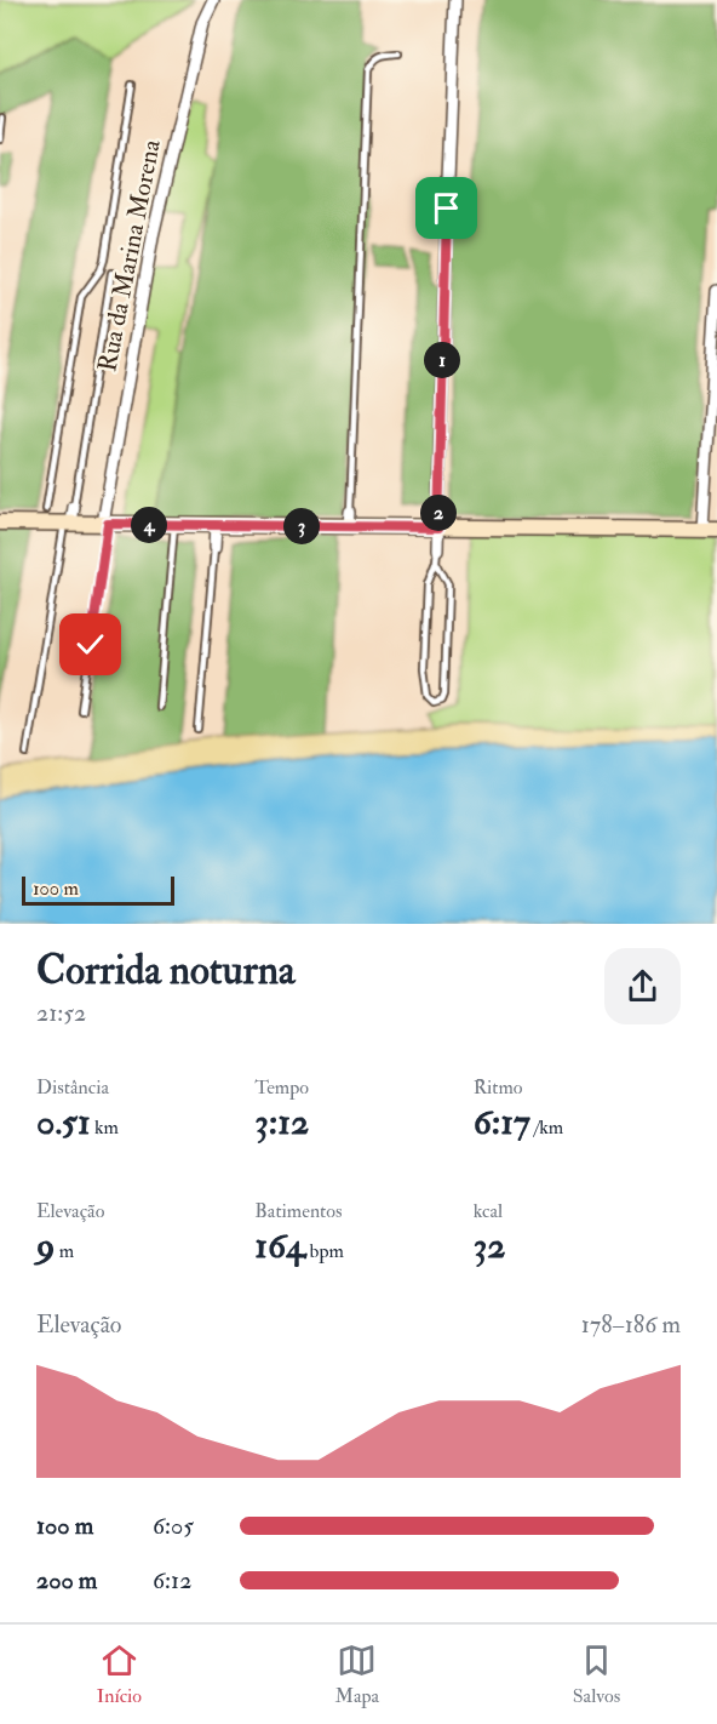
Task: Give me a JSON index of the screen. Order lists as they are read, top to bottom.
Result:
{
  "streets": {
    "street": ["Rua da Marina Morena"]
  },
  "scale_bar": "100 m",
  "page": {
    "pins": [
      "1",
      "2",
      "4",
      "3"
    ],
    "scale": "100 m",
    "heading": ["Corrida noturna", "21:52"],
    "stats": [
      ["Distância", "0.51 km"],
      ["Tempo", "3:12"],
      ["Ritmo", "6:17 /km"],
      ["Elevação", "9 m"],
      ["Batimentos", "164 bpm"],
      ["kcal", "32"]
    ],
    "chart": ["Elevação", "178–186 m"],
    "list": [
      {
        "name": "100 m",
        "note": "6:05"
      },
      {
        "name": "200 m",
        "note": "6:12"
      }
    ],
    "tabs": ["Início", "Mapa", "Salvos"]
  }
}
